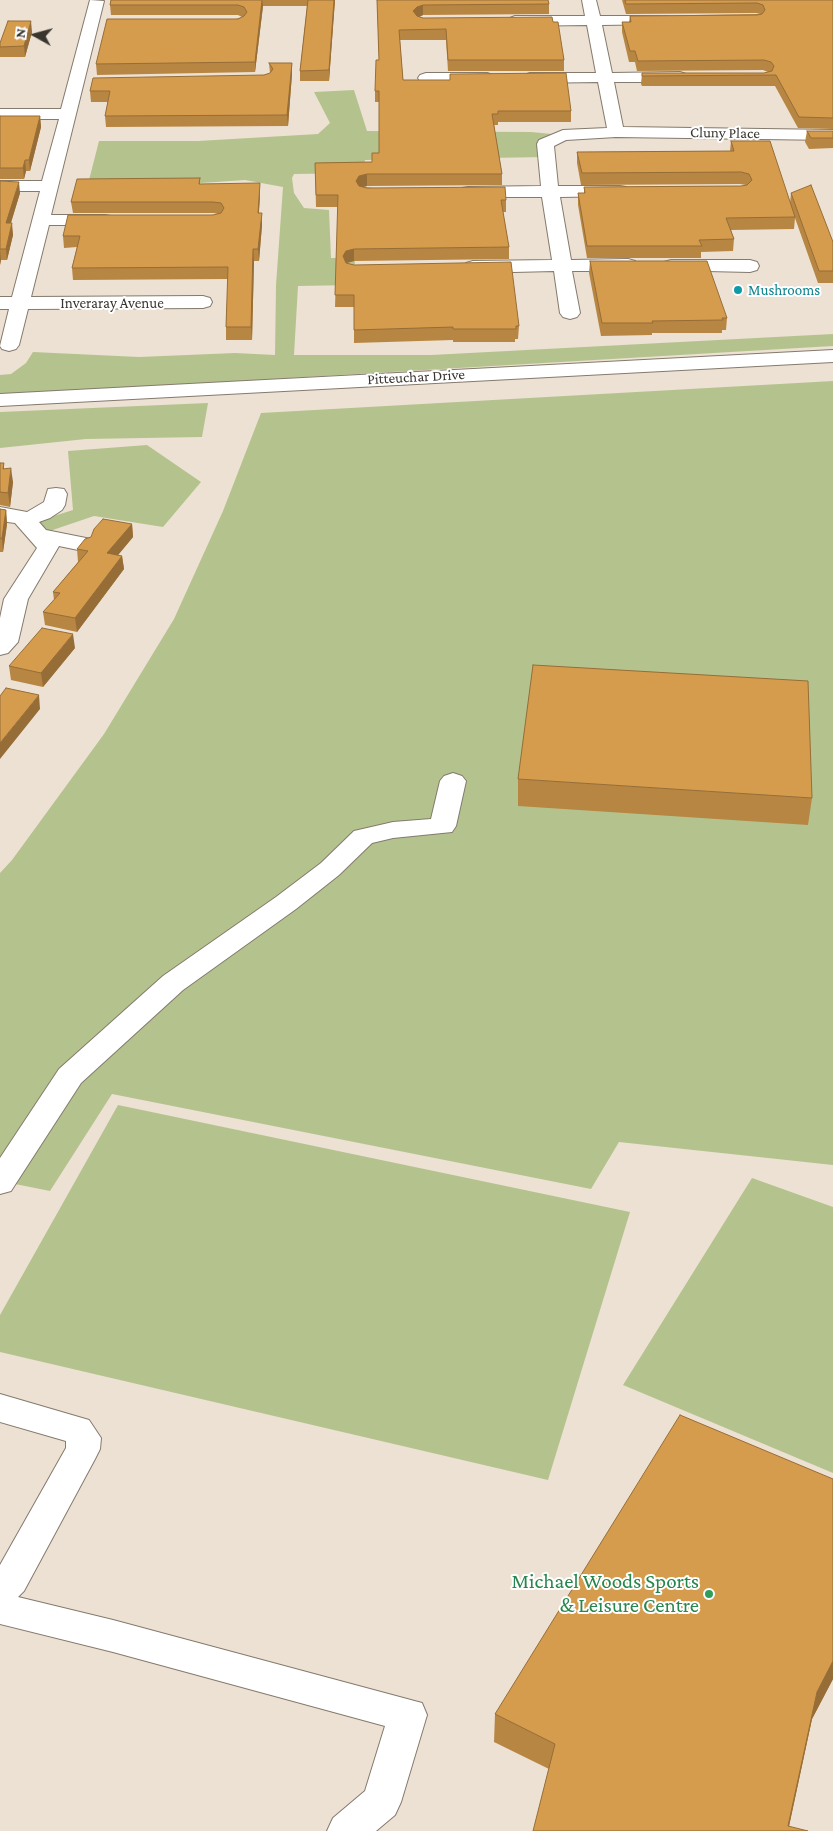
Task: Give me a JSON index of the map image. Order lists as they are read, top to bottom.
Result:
{
  "streets": {
    "street": ["Cluny Place", "Inveraray Avenue", "Pitteuchar Drive"]
  },
  "places": ["Mushrooms", "Michael Woods Sports & Leisure Centre"],
  "north": "left"
}
